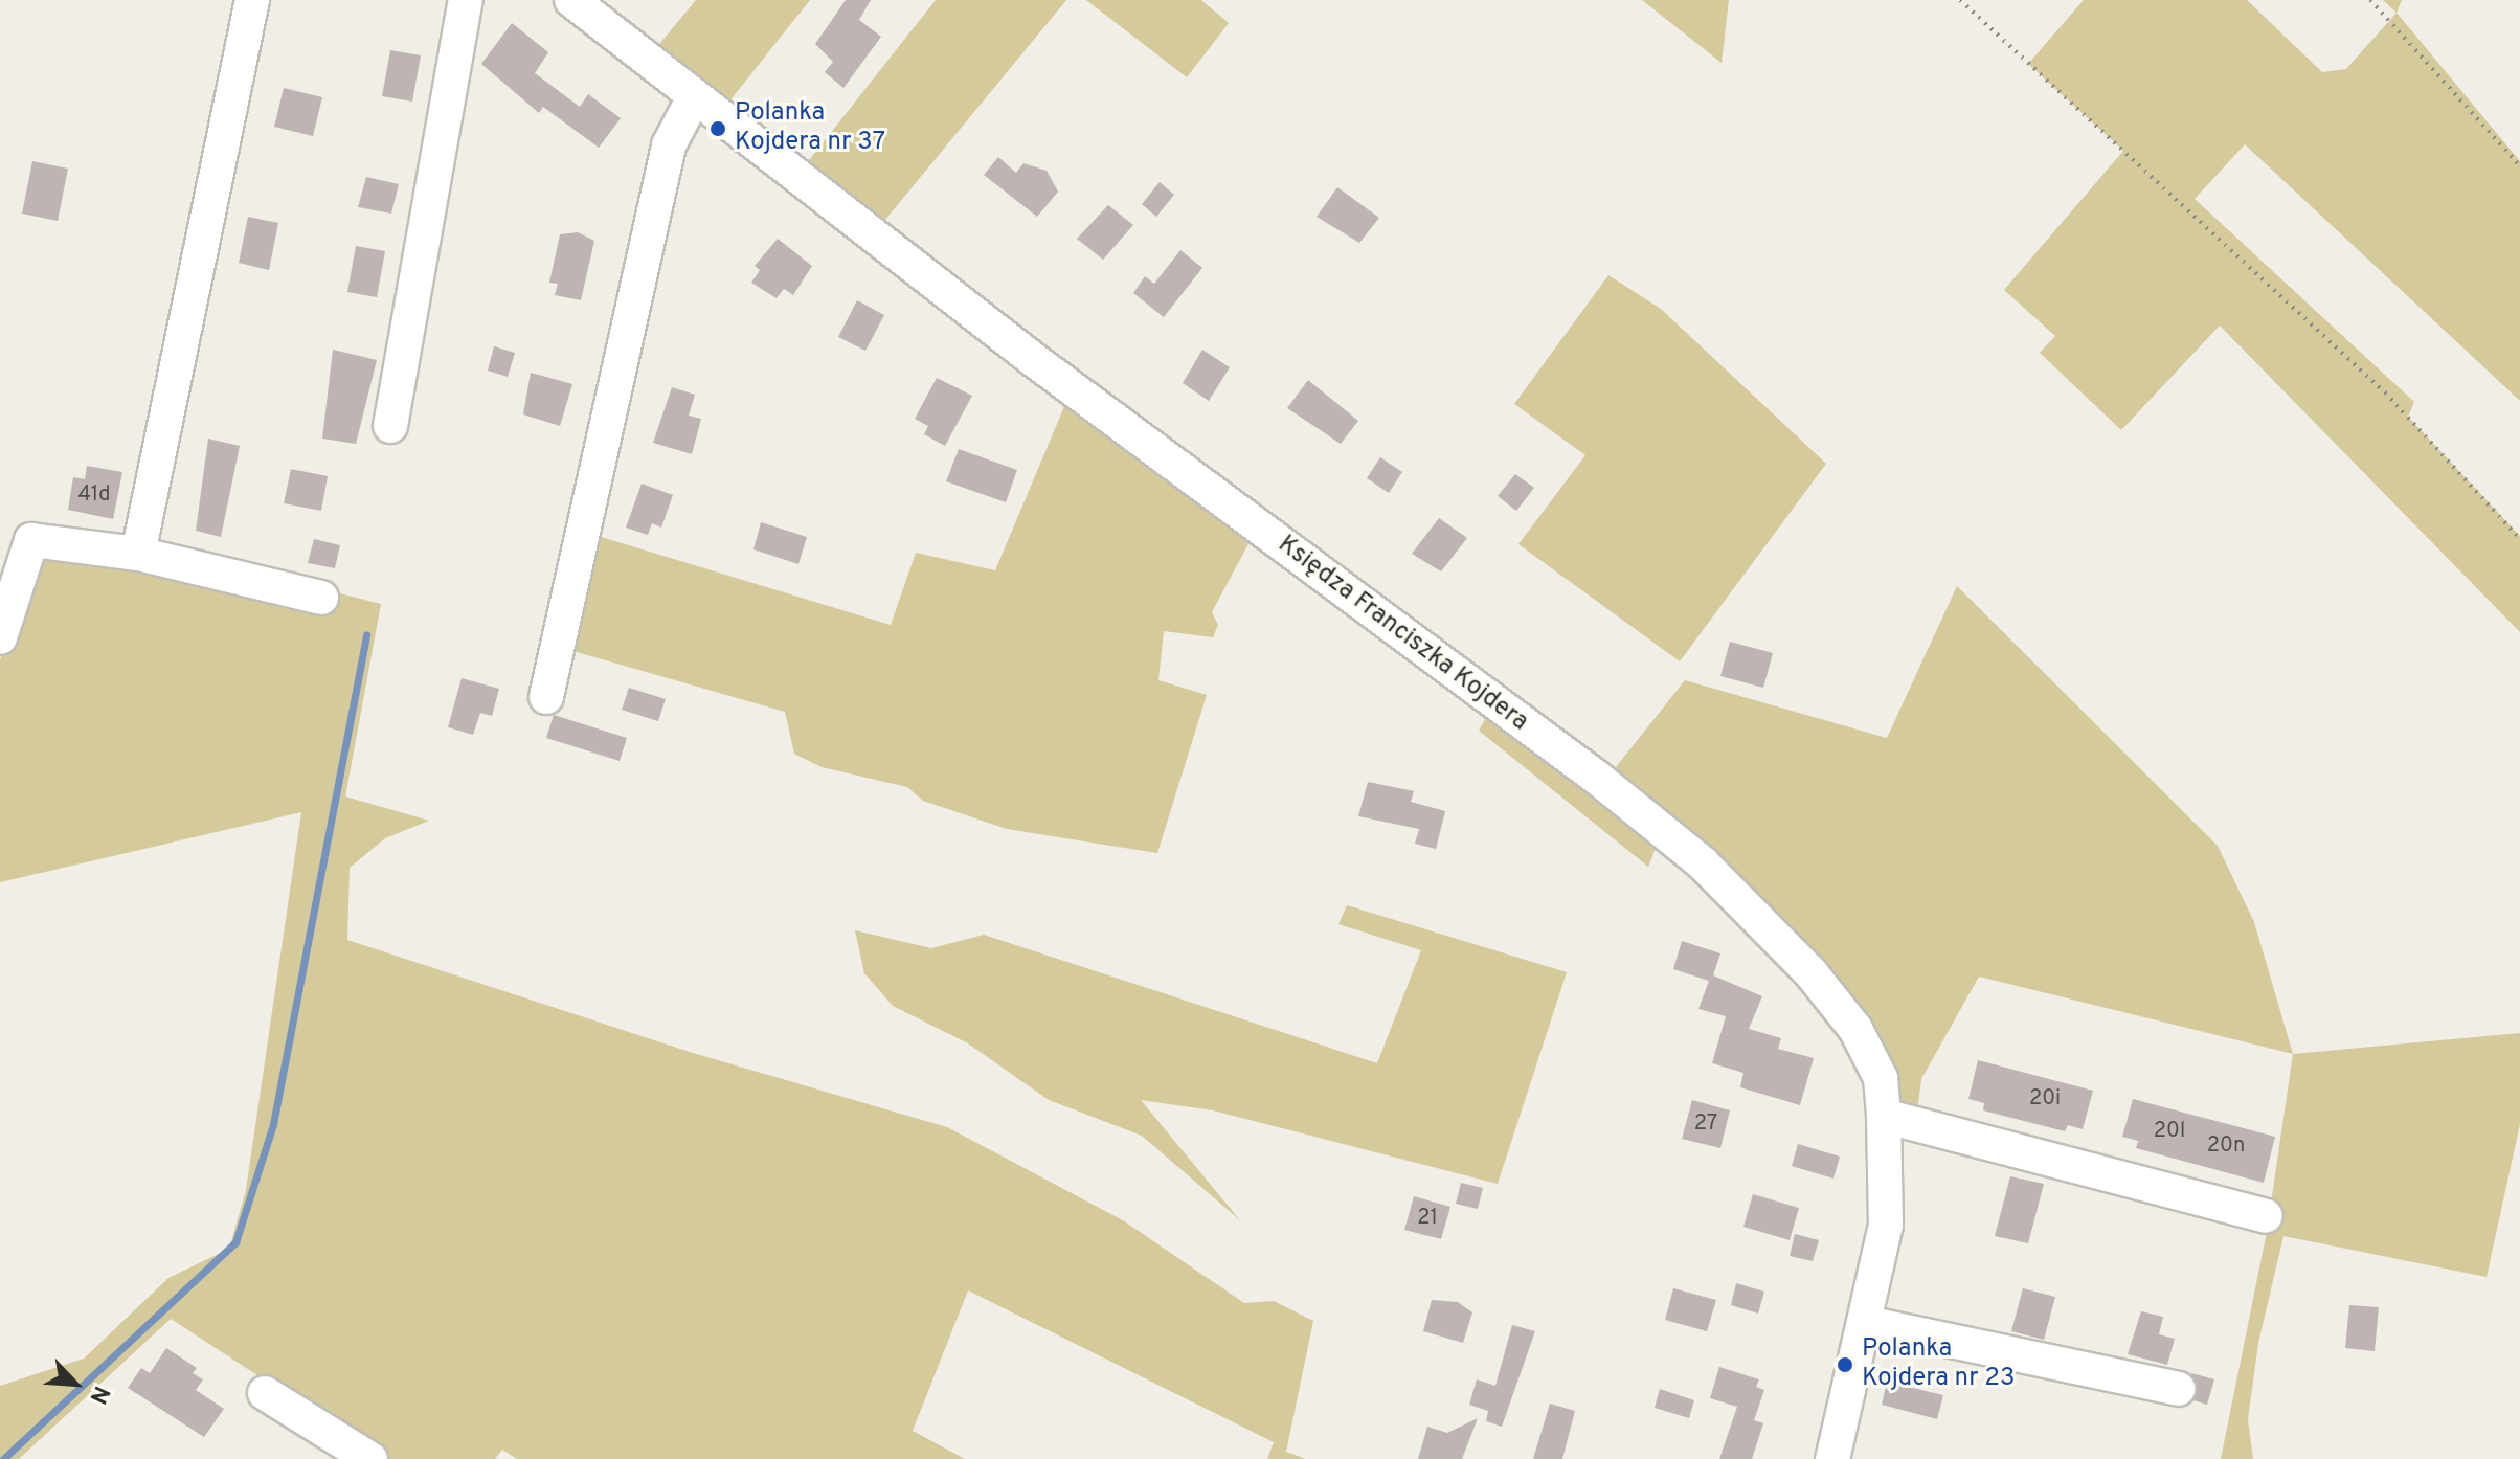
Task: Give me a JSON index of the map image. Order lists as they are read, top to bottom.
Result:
{
  "streets": {
    "street": ["Księdza Franciszka Kojdera"]
  },
  "places": ["Polanka Kojdera nr 37", "Polanka Kojdera nr 23"],
  "house_numbers": [
    "41d",
    "20i",
    "27",
    "20l",
    "20n",
    "21"
  ],
  "north": "bottom right"
}
